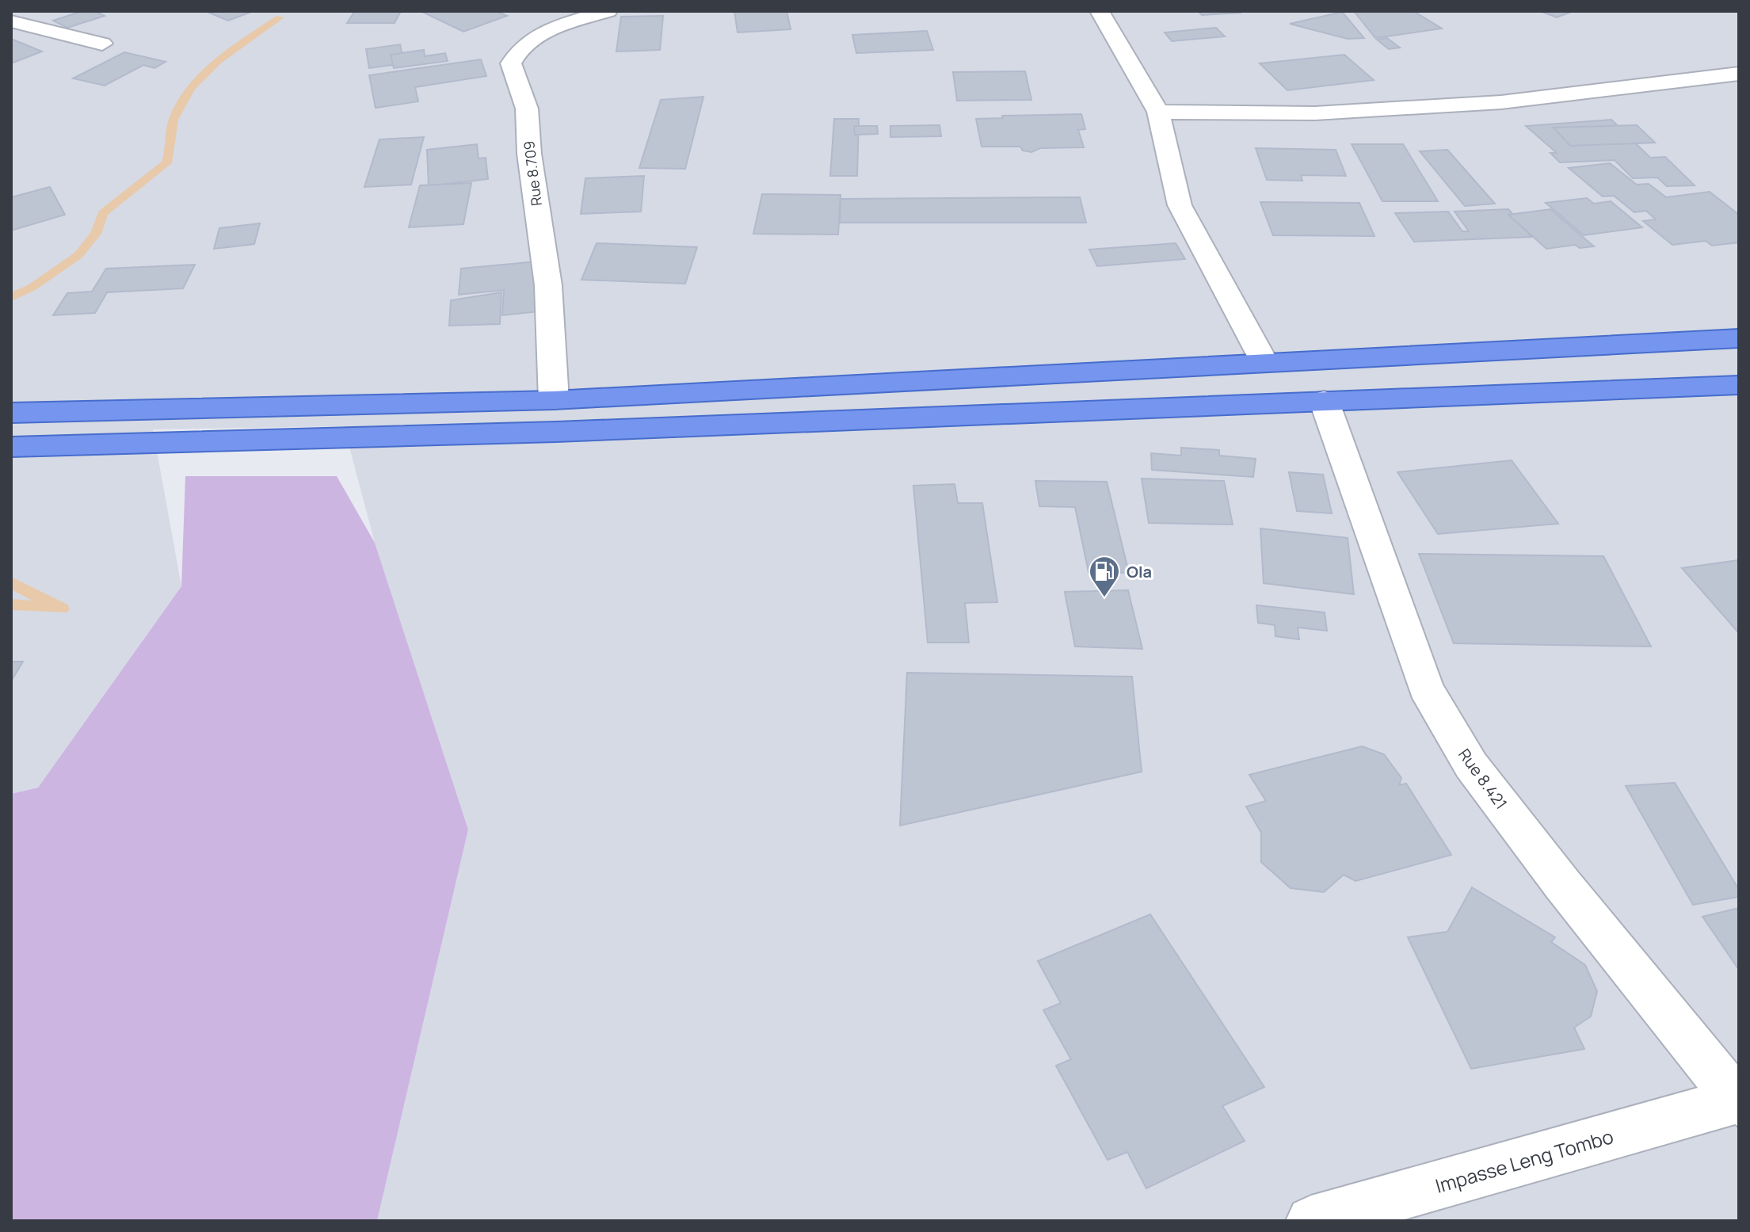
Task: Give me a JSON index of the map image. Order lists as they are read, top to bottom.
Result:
{
  "streets": {
    "street": ["Rue 8.709", "Rue 8.421", "Impasse Leng Tombo"]
  },
  "crossings": [
    ["Rue 8.421", "Impasse Leng Tombo"]
  ],
  "places": {
    "fuel station": ["Ola"]
  }
}
